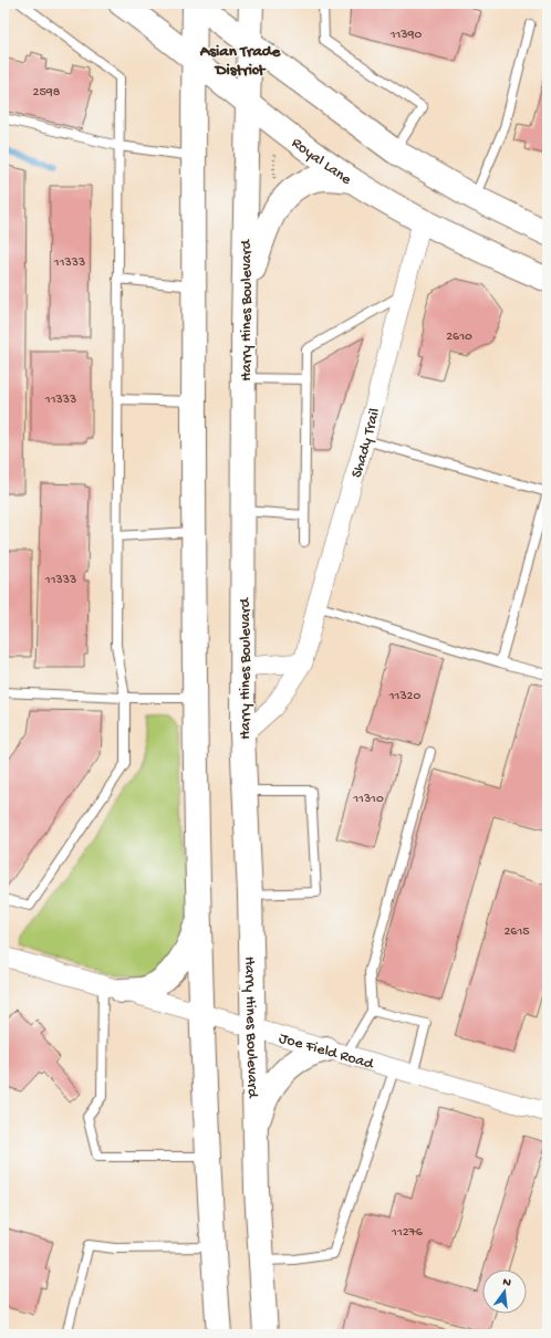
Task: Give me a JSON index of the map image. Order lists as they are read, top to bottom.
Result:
{
  "streets": {
    "main road": ["Royal Lane", "Harry Hines Boulevard"],
    "street": ["Shady Trail", "Joe Field Road"]
  },
  "crossings": [
    ["Royal Lane", "Harry Hines Boulevard"],
    ["Royal Lane", "Shady Trail"],
    ["Harry Hines Boulevard", "Shady Trail"],
    ["Harry Hines Boulevard", "Joe Field Road"]
  ],
  "districts": ["Asian Trade District"],
  "house_numbers": [
    "11390",
    "2598",
    "11333",
    "2610",
    "11333",
    "11333",
    "11320",
    "11310",
    "2615",
    "11276"
  ],
  "north": "top"
}
